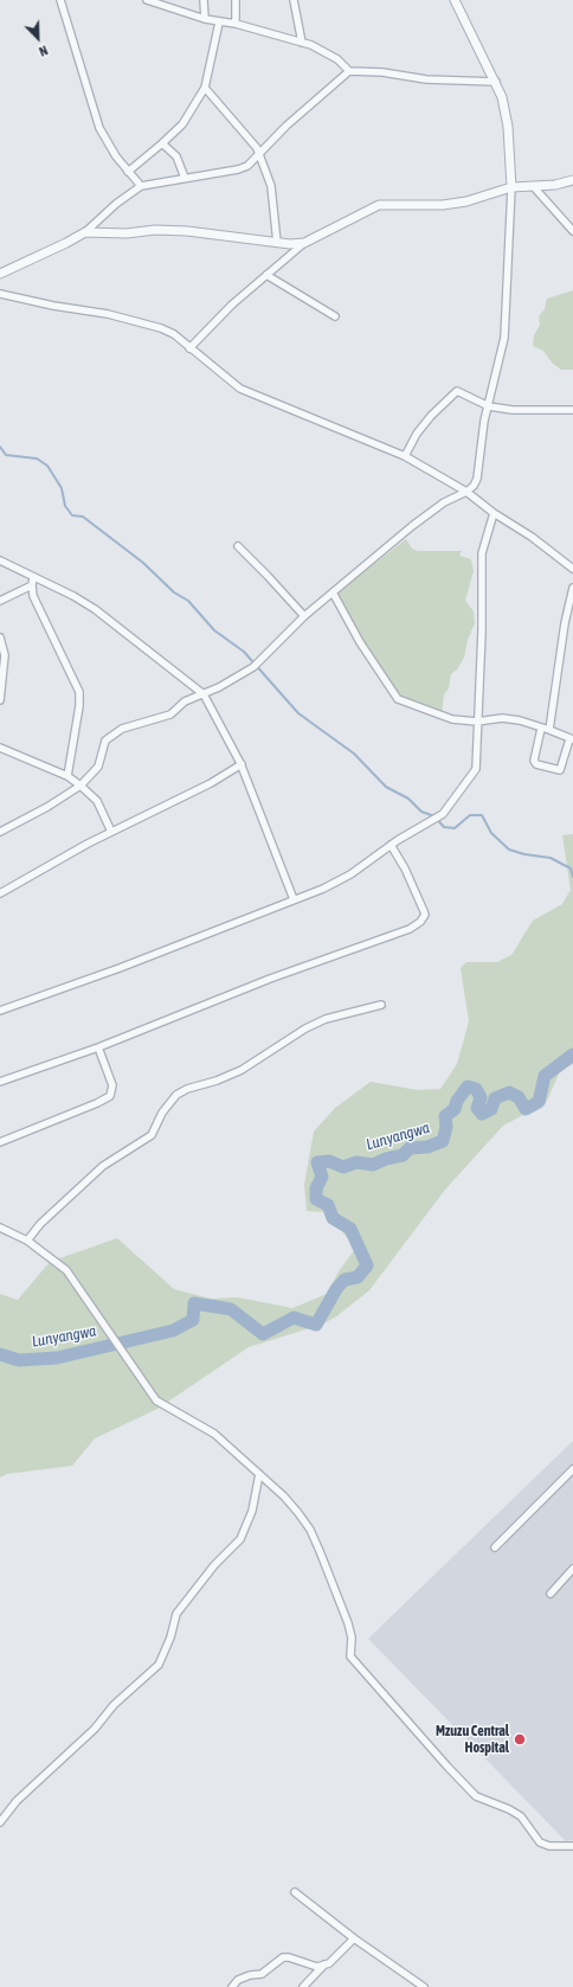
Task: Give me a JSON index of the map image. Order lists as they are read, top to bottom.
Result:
{
  "water": ["Lunyangwa"],
  "places": ["Mzuzu Central Hospital"],
  "north": "bottom right"
}
